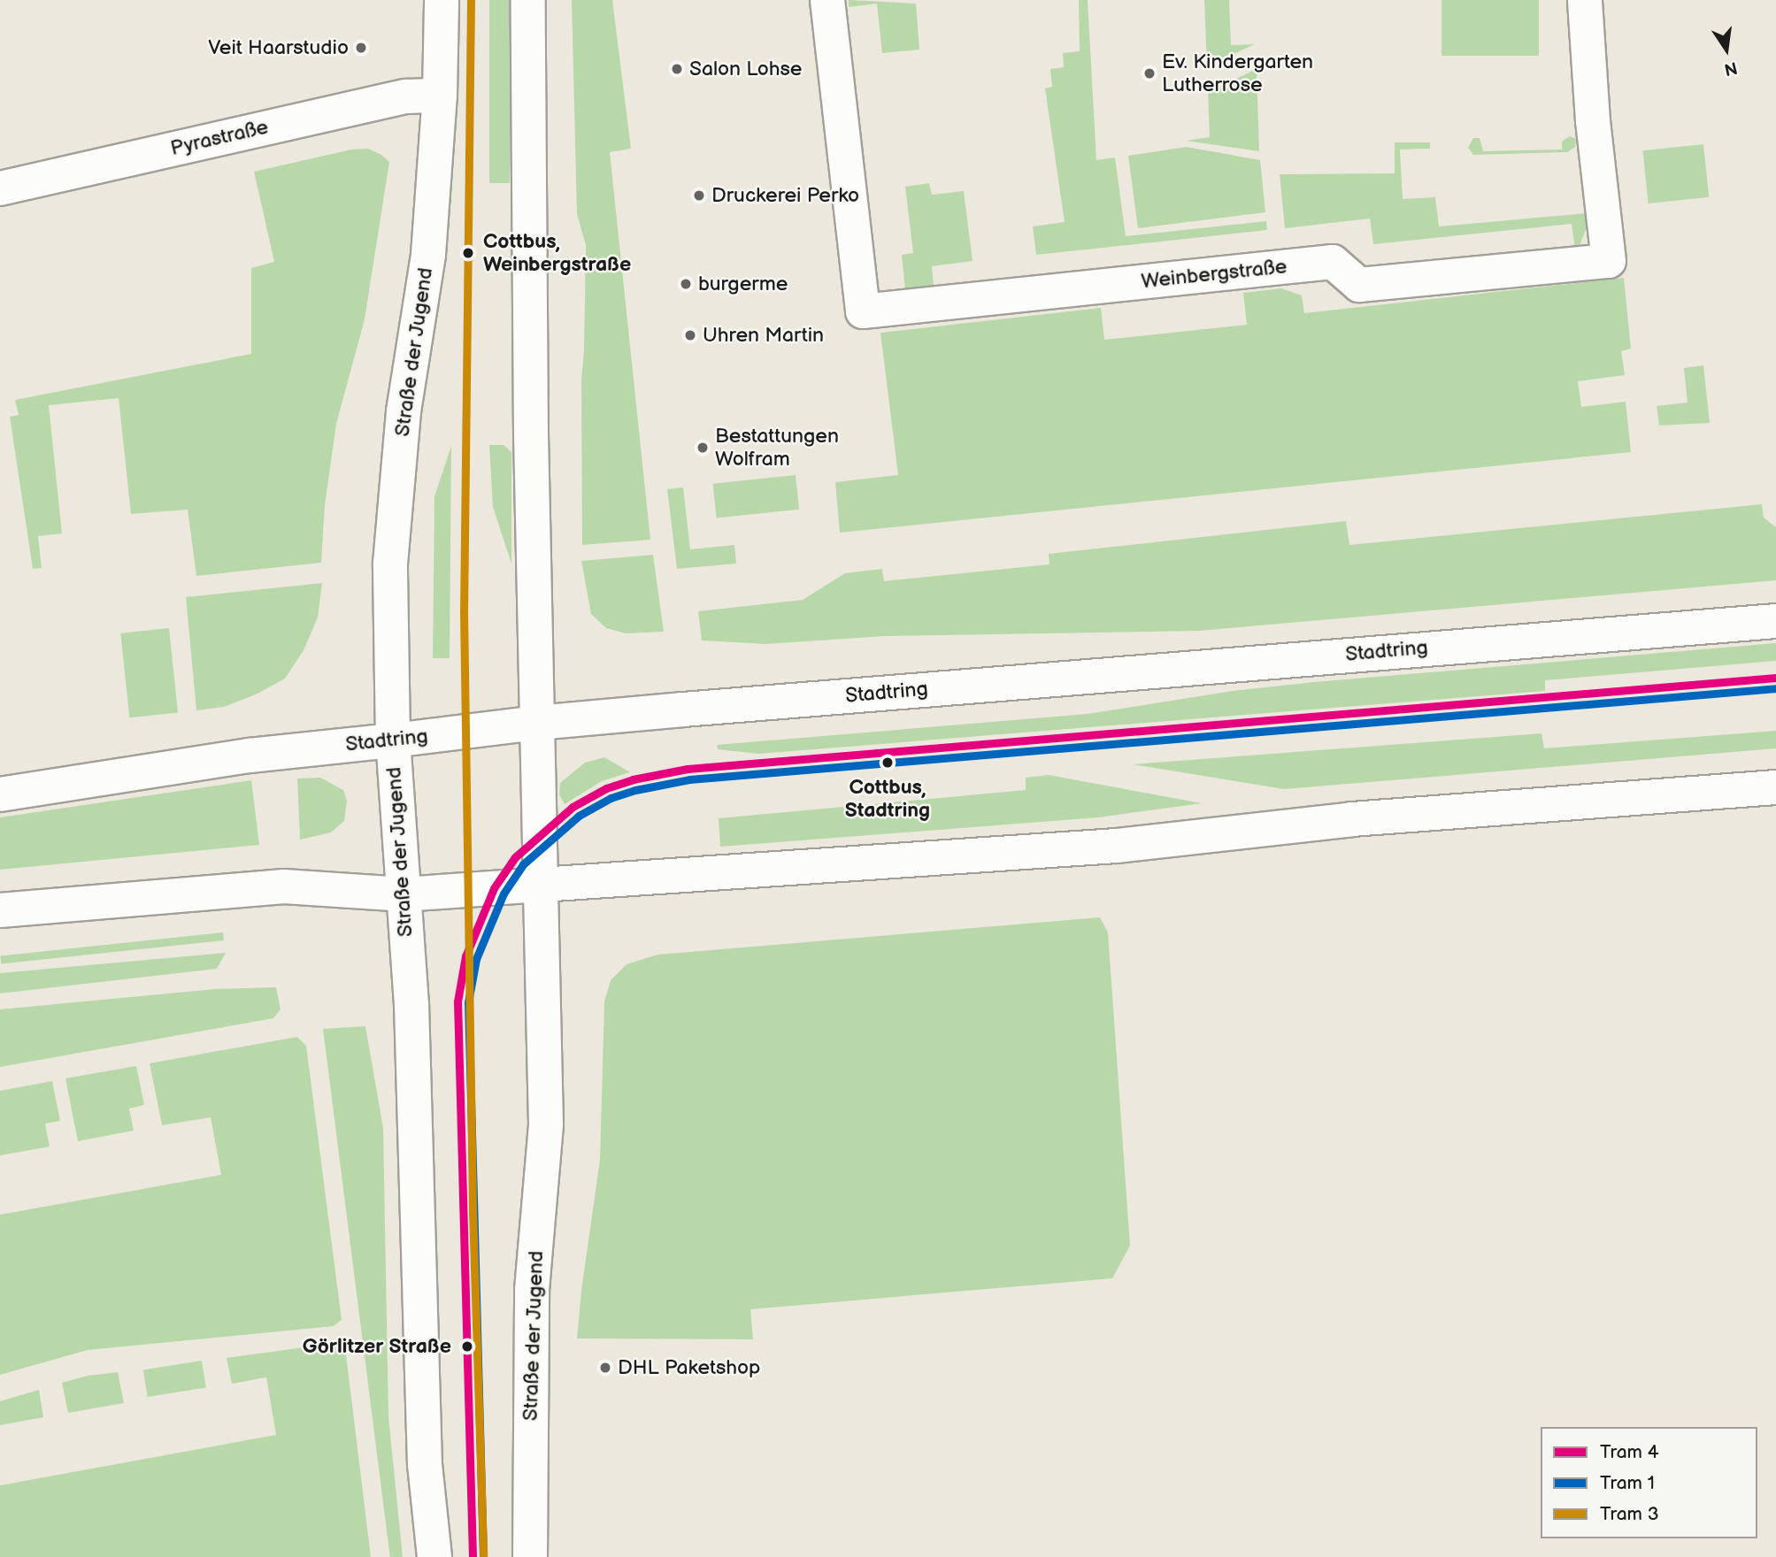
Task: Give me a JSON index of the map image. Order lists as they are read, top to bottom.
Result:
{
  "streets": {
    "main road": [
      "Pyrastraße",
      "Weinbergstraße",
      "Straße der Jugend",
      "Stadtring"
    ]
  },
  "crossings": [
    ["Pyrastraße", "Straße der Jugend"],
    ["Straße der Jugend", "Stadtring"]
  ],
  "places": [
    "Veit Haarstudio",
    "Salon Lohse",
    "Ev. Kindergarten Lutherrose",
    "Druckerei Perko",
    "Cottbus, Weinbergstraße",
    "burgerme",
    "Uhren Martin",
    "Bestattungen Wolfram",
    "Cottbus, Stadtring",
    "Görlitzer Straße",
    "DHL Paketshop"
  ],
  "lines": ["tram line 3", "tram line 4", "tram line 1"],
  "legend": ["Tram 4", "Tram 1", "Tram 3"],
  "north": "bottom"
}
